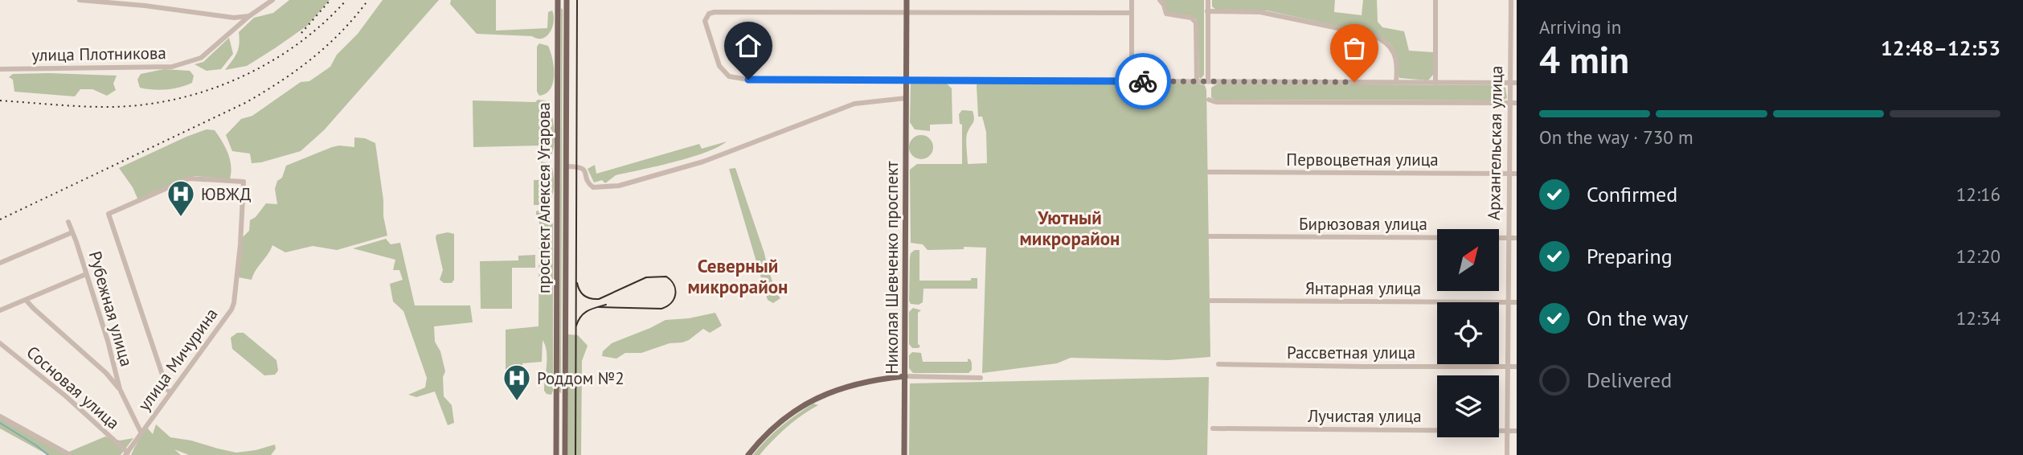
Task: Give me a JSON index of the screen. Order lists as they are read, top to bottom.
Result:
{
  "streets": {
    "main road": ["проспект Алексея Угарова", "Николая Шевченко проспект"],
    "street": [
      "улица Плотникова",
      "Архангельская улица",
      "Первоцветная улица",
      "Бирюзовая улица",
      "Янтарная улица",
      "Рубежная улица",
      "Рассветная улица",
      "улица Мичурина",
      "Сосновая улица",
      "Лучистая улица"
    ]
  },
  "crossings": [
    ["Архангельская улица", "Первоцветная улица"],
    ["Архангельская улица", "Бирюзовая улица"],
    ["Архангельская улица", "Янтарная улица"],
    ["Архангельская улица", "Рассветная улица"],
    ["Архангельская улица", "Лучистая улица"],
    ["Рубежная улица", "улица Мичурина"],
    ["улица Мичурина", "Сосновая улица"]
  ],
  "districts": ["Уютный микрорайон", "Северный микрорайон"],
  "places": {
    "hospital": ["ЮВЖД", "Роддом №2"]
  },
  "north": "top right",
  "page": {
    "heading": ["4 min", "Arriving in", "12:48–12:53"],
    "bar": "On the way · 730 m",
    "list": [
      ["Confirmed", "12:16"],
      ["Preparing", "12:20"],
      ["On the way", "12:34"],
      "Delivered"
    ]
  }
}
